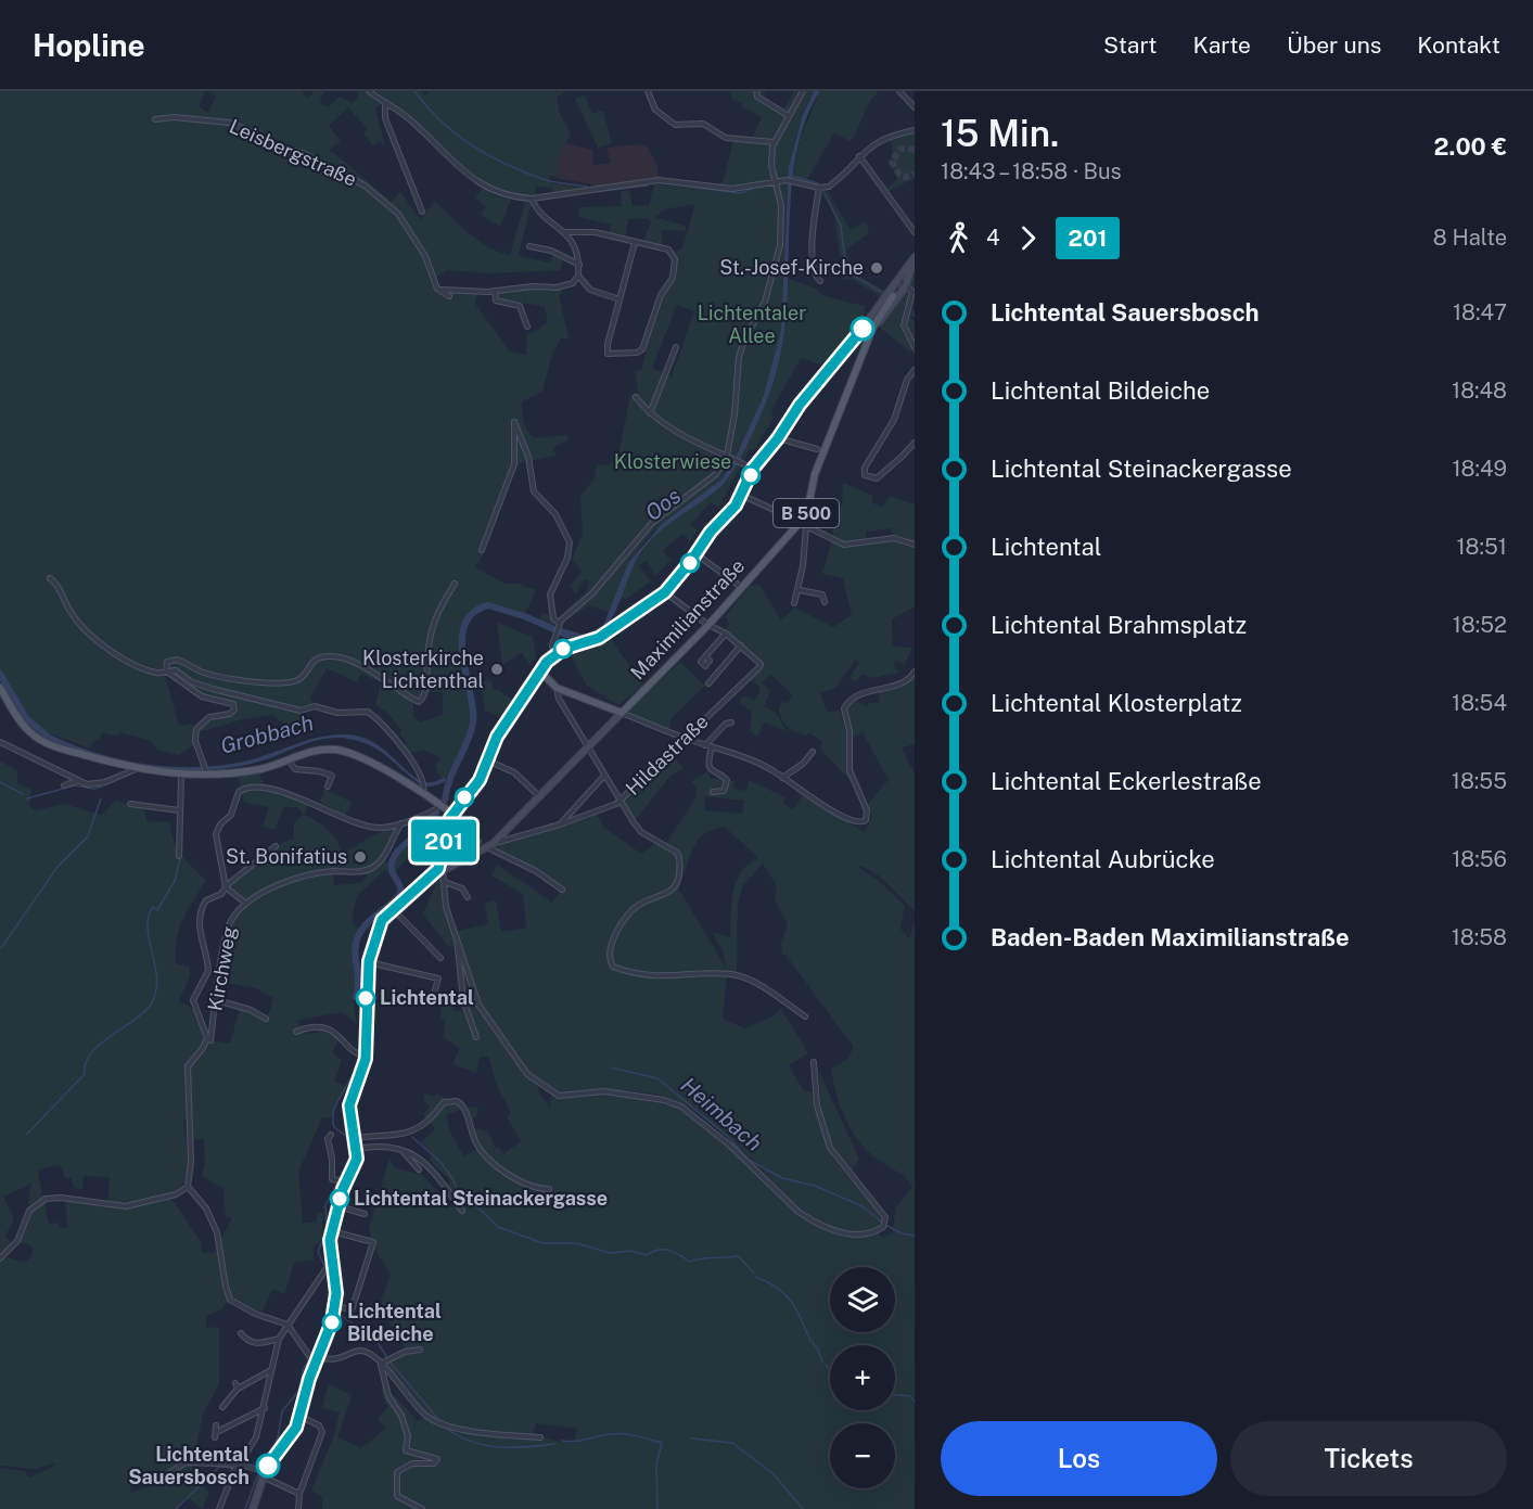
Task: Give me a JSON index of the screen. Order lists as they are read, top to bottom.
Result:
{
  "streets": {
    "main road": ["B 500", "Maximilianstraße"],
    "street": ["Leisbergstraße", "Hildastraße", "Kirchweg"]
  },
  "crossings": [
    ["Maximilianstraße", "Hildastraße"]
  ],
  "water": ["Oos", "Grobbach", "Heimbach"],
  "parks": ["Lichtentaler Allee", "Klosterwiese"],
  "places": [
    "St.-Josef-Kirche",
    "Klosterkirche Lichtenthal",
    "St. Bonifatius",
    "Lichtental",
    "Lichtental Steinackergasse",
    "Lichtental Bildeiche",
    "Lichtental Sauersbosch"
  ],
  "lines": ["bus line 201"],
  "page": {
    "header": "Hopline",
    "nav": [
      "Start",
      "Karte",
      "Über uns",
      "Kontakt"
    ],
    "on_map": "201",
    "heading": ["15 Min.", "18:43 – 18:58 · Bus", "2.00 €"],
    "legs": ["4", "201", "8 Halte"],
    "list": [
      {
        "name": "Lichtental Sauersbosch",
        "value": "18:47"
      },
      {
        "name": "Lichtental Bildeiche",
        "value": "18:48"
      },
      {
        "name": "Lichtental Steinackergasse",
        "value": "18:49"
      },
      {
        "name": "Lichtental",
        "value": "18:51"
      },
      {
        "name": "Lichtental Brahmsplatz",
        "value": "18:52"
      },
      {
        "name": "Lichtental Klosterplatz",
        "value": "18:54"
      },
      {
        "name": "Lichtental Eckerlestraße",
        "value": "18:55"
      },
      {
        "name": "Lichtental Aubrücke",
        "value": "18:56"
      },
      {
        "name": "Baden-Baden Maximilianstraße",
        "value": "18:58"
      }
    ],
    "map_buttons": ["+", "−"],
    "buttons": ["Los", "Tickets"]
  }
}
